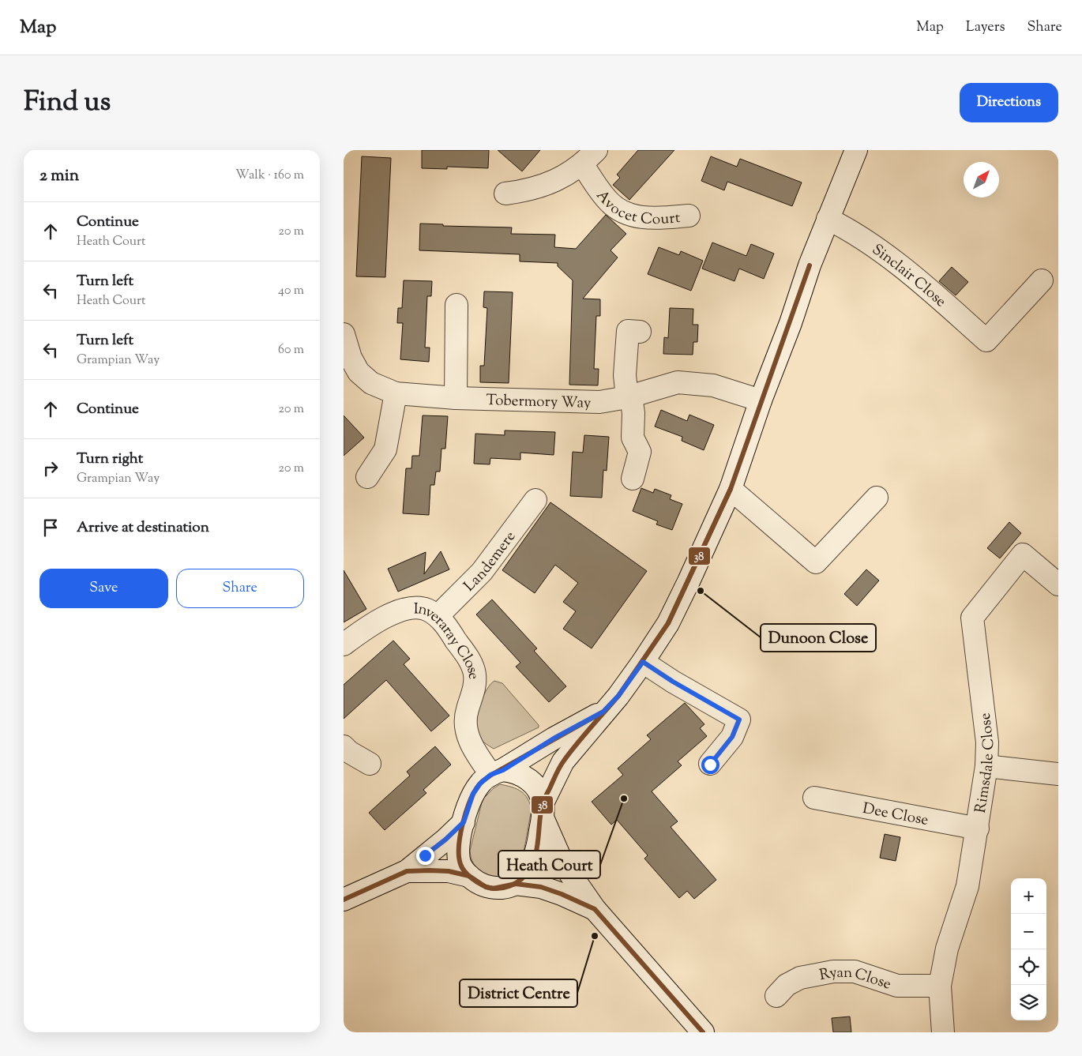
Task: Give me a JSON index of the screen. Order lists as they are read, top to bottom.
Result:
{
  "streets": {
    "street": [
      "Avocet Court",
      "Sinclair Close",
      "Tobermory Way",
      "Landemere",
      "Inveraray Close",
      "Rimsdale Close",
      "Dee Close",
      "Ryan Close"
    ]
  },
  "crossings": [
    ["Landemere", "Inveraray Close"],
    ["Rimsdale Close", "Dee Close"],
    ["Rimsdale Close", "Ryan Close"]
  ],
  "places": ["Dunoon Close", "Heath Court", "District Centre"],
  "lines": ["transit line 38"],
  "north": "top right",
  "page": {
    "header": "Map",
    "nav": ["Map", "Layers", "Share"],
    "title": "Find us",
    "buttons": [
      "Directions",
      ["Save", "Share"]
    ],
    "heading": ["2 min", "Walk · 160 m"],
    "list": [
      ["Continue", "Heath Court", "20 m"],
      ["Turn left", "Heath Court", "40 m"],
      ["Turn left", "Grampian Way", "60 m"],
      ["Continue", "20 m"],
      ["Turn right", "Grampian Way", "20 m"],
      "Arrive at destination"
    ],
    "map_buttons": ["+", "−"]
  }
}
